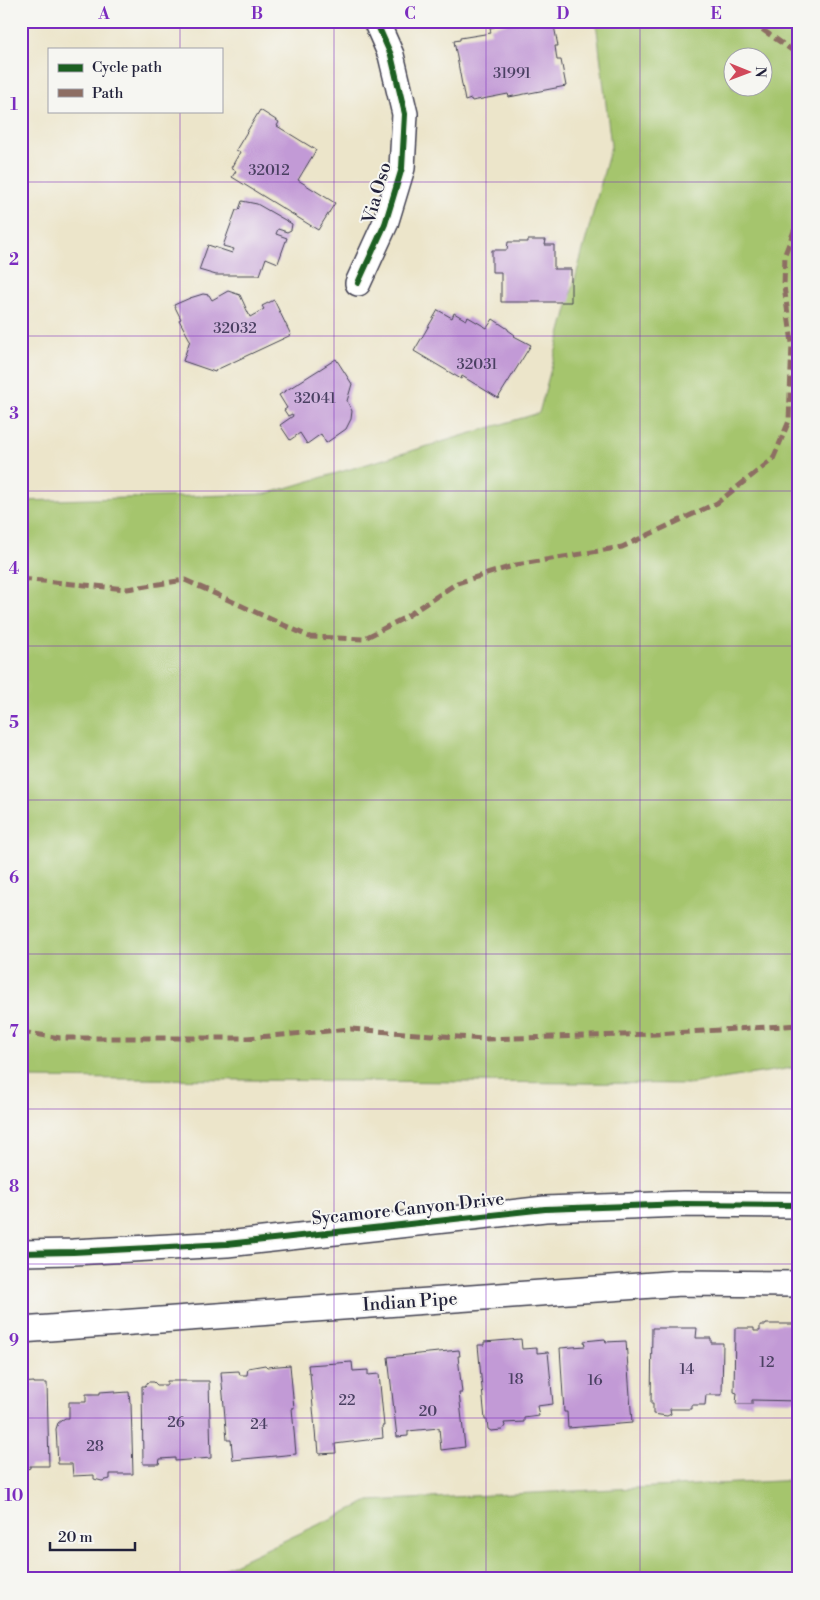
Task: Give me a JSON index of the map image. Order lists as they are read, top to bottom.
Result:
{
  "streets": {
    "street": ["Via Oso", "Sycamore Canyon Drive", "Indian Pipe"]
  },
  "house_numbers": [
    "31991",
    "32012",
    "32032",
    "32031",
    "32041",
    "12",
    "14",
    "18",
    "16",
    "22",
    "20",
    "26",
    "24",
    "28"
  ],
  "legend": ["Cycle path", "Path"],
  "scale_bar": "20 m",
  "north": "right",
  "grid": {
    "columns": [
      "A",
      "B",
      "C",
      "D",
      "E"
    ],
    "rows": [
      "1",
      "2",
      "3",
      "4",
      "5",
      "6",
      "7",
      "8",
      "9",
      "10"
    ]
  }
}
